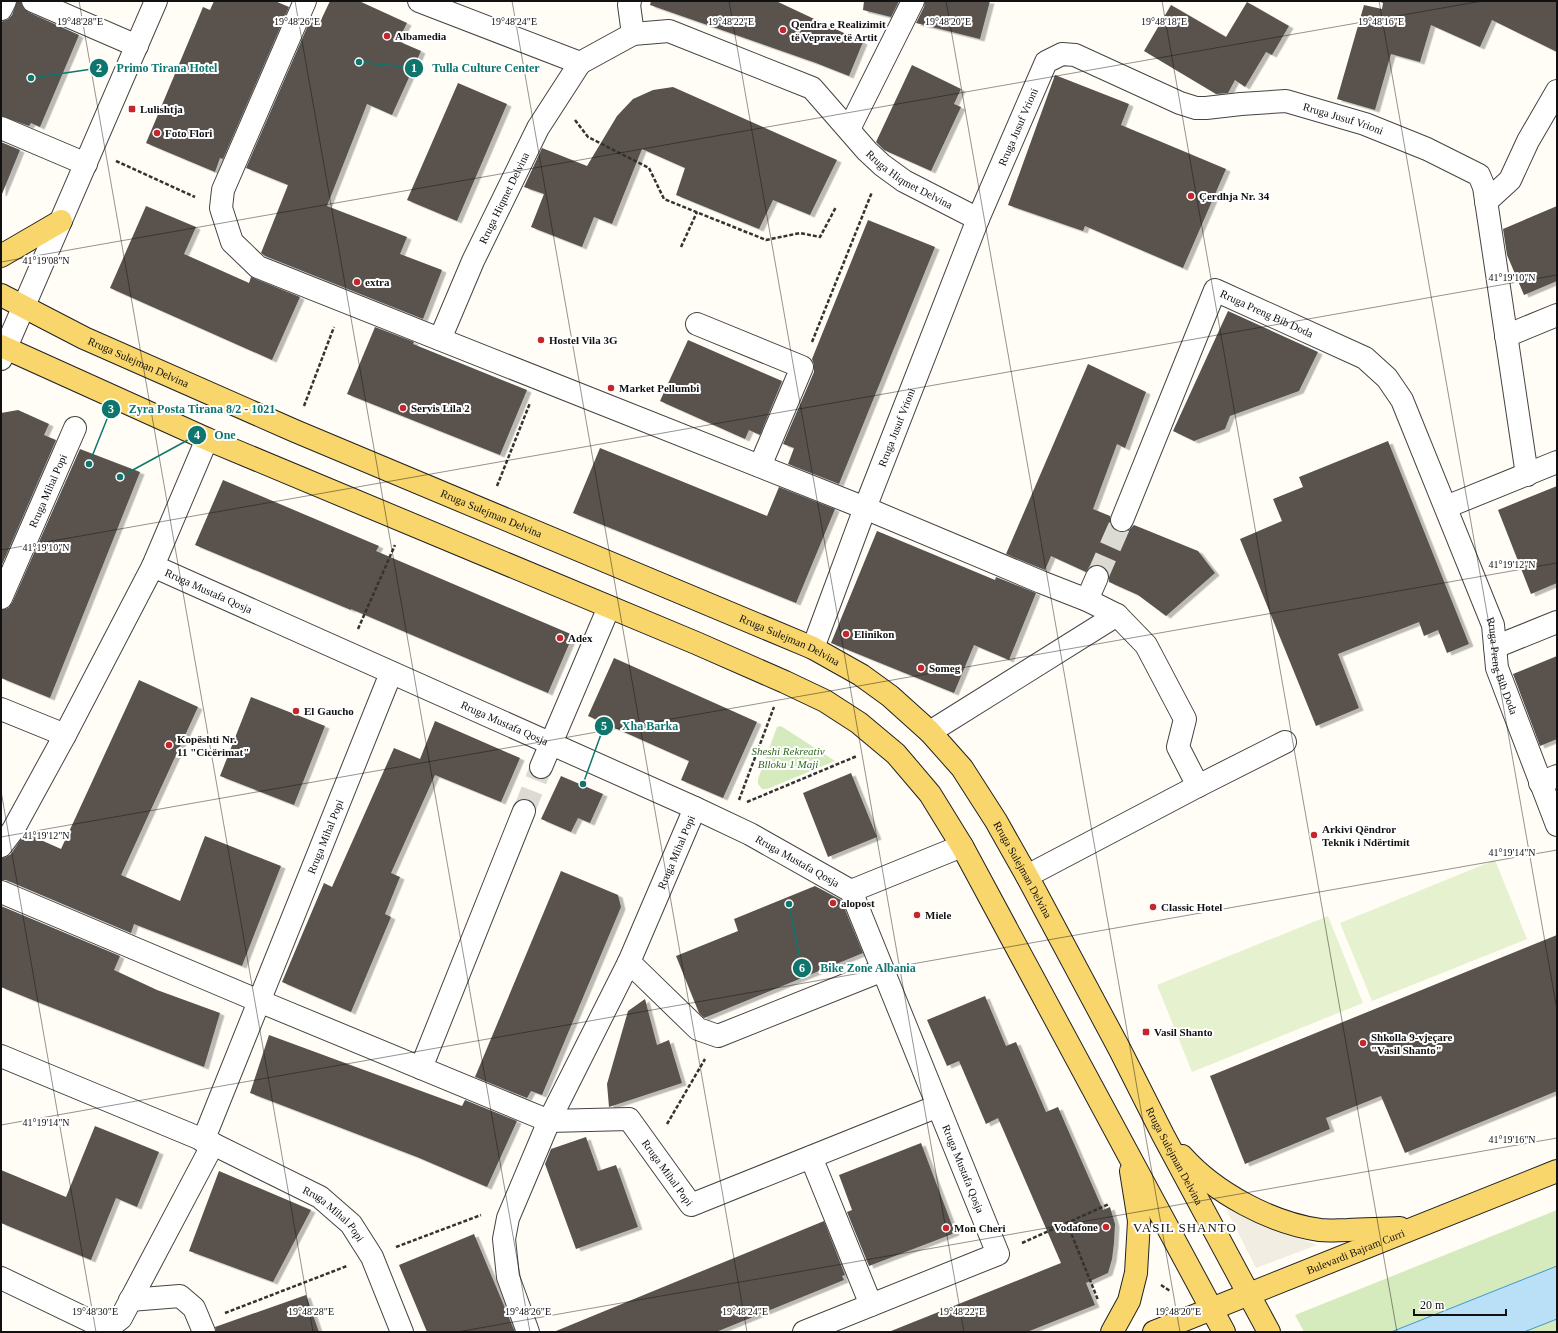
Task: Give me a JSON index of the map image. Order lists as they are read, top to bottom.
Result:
{
  "streets": {
    "main road": ["Rruga Sulejman Delvina", "Bulevardi Bajram Curri"],
    "street": [
      "Rruga Jusuf Vrioni",
      "Rruga Hiqmet Delvina",
      "Rruga Preng Bib Doda",
      "Rruga Mihal Popi",
      "Rruga Mustafa Qosja"
    ]
  },
  "crossings": [
    ["Rruga Jusuf Vrioni", "Rruga Hiqmet Delvina"],
    ["Rruga Jusuf Vrioni", "Rruga Sulejman Delvina"],
    ["Rruga Sulejman Delvina", "Bulevardi Bajram Curri"],
    ["Rruga Mihal Popi", "Rruga Mustafa Qosja"]
  ],
  "districts": ["VASIL SHANTO"],
  "parks": ["Sheshi Rekreativ Blloku 1 Maji"],
  "places": {
    "other": [
      "Qendra e Realizimit të Veprave të Artit",
      "Albamedia",
      "Tulla Culture Center",
      "Primo Tirana Hotel",
      "Foto Flori",
      "Çerdhja Nr. 34",
      "extra",
      "Hostel Vila 3G",
      "Market Pellumbi",
      "Servis Lila 2",
      "Zyra Posta Tirana 8/2 - 1021",
      "One",
      "Elinikon",
      "Adex",
      "Someg",
      "El Gaucho",
      "Kopështi Nr. 11 \"Cicërimat\"",
      "Xha Barka",
      "Arkivi Qëndror Teknik i Ndërtimit",
      "alopost",
      "Bike Zone Albania",
      "Classic Hotel",
      "Miele",
      "Shkolla 9-vjeçare \"Vasil Shanto\"",
      "Vodafone",
      "Mon Cheri"
    ],
    "transit": ["Lulishtja", "Vasil Shanto"]
  },
  "scale_bar": "20 m",
  "coordinates": [
    "19°48'18\"E",
    "19°48'16\"E",
    "19°48'28\"E",
    "19°48'26\"E",
    "19°48'24\"E",
    "19°48'22\"E",
    "19°48'20\"E",
    "41°19'08\"N",
    "41°19'10\"N",
    "41°19'12\"N",
    "41°19'14\"N",
    "41°19'16\"N",
    "19°48'30\"E"
  ]
}
